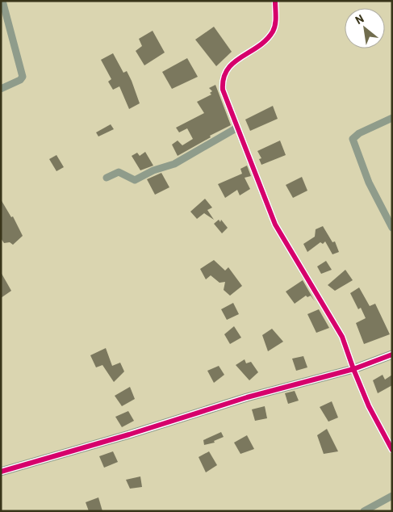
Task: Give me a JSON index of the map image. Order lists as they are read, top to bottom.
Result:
{
  "north": "top left"
}
